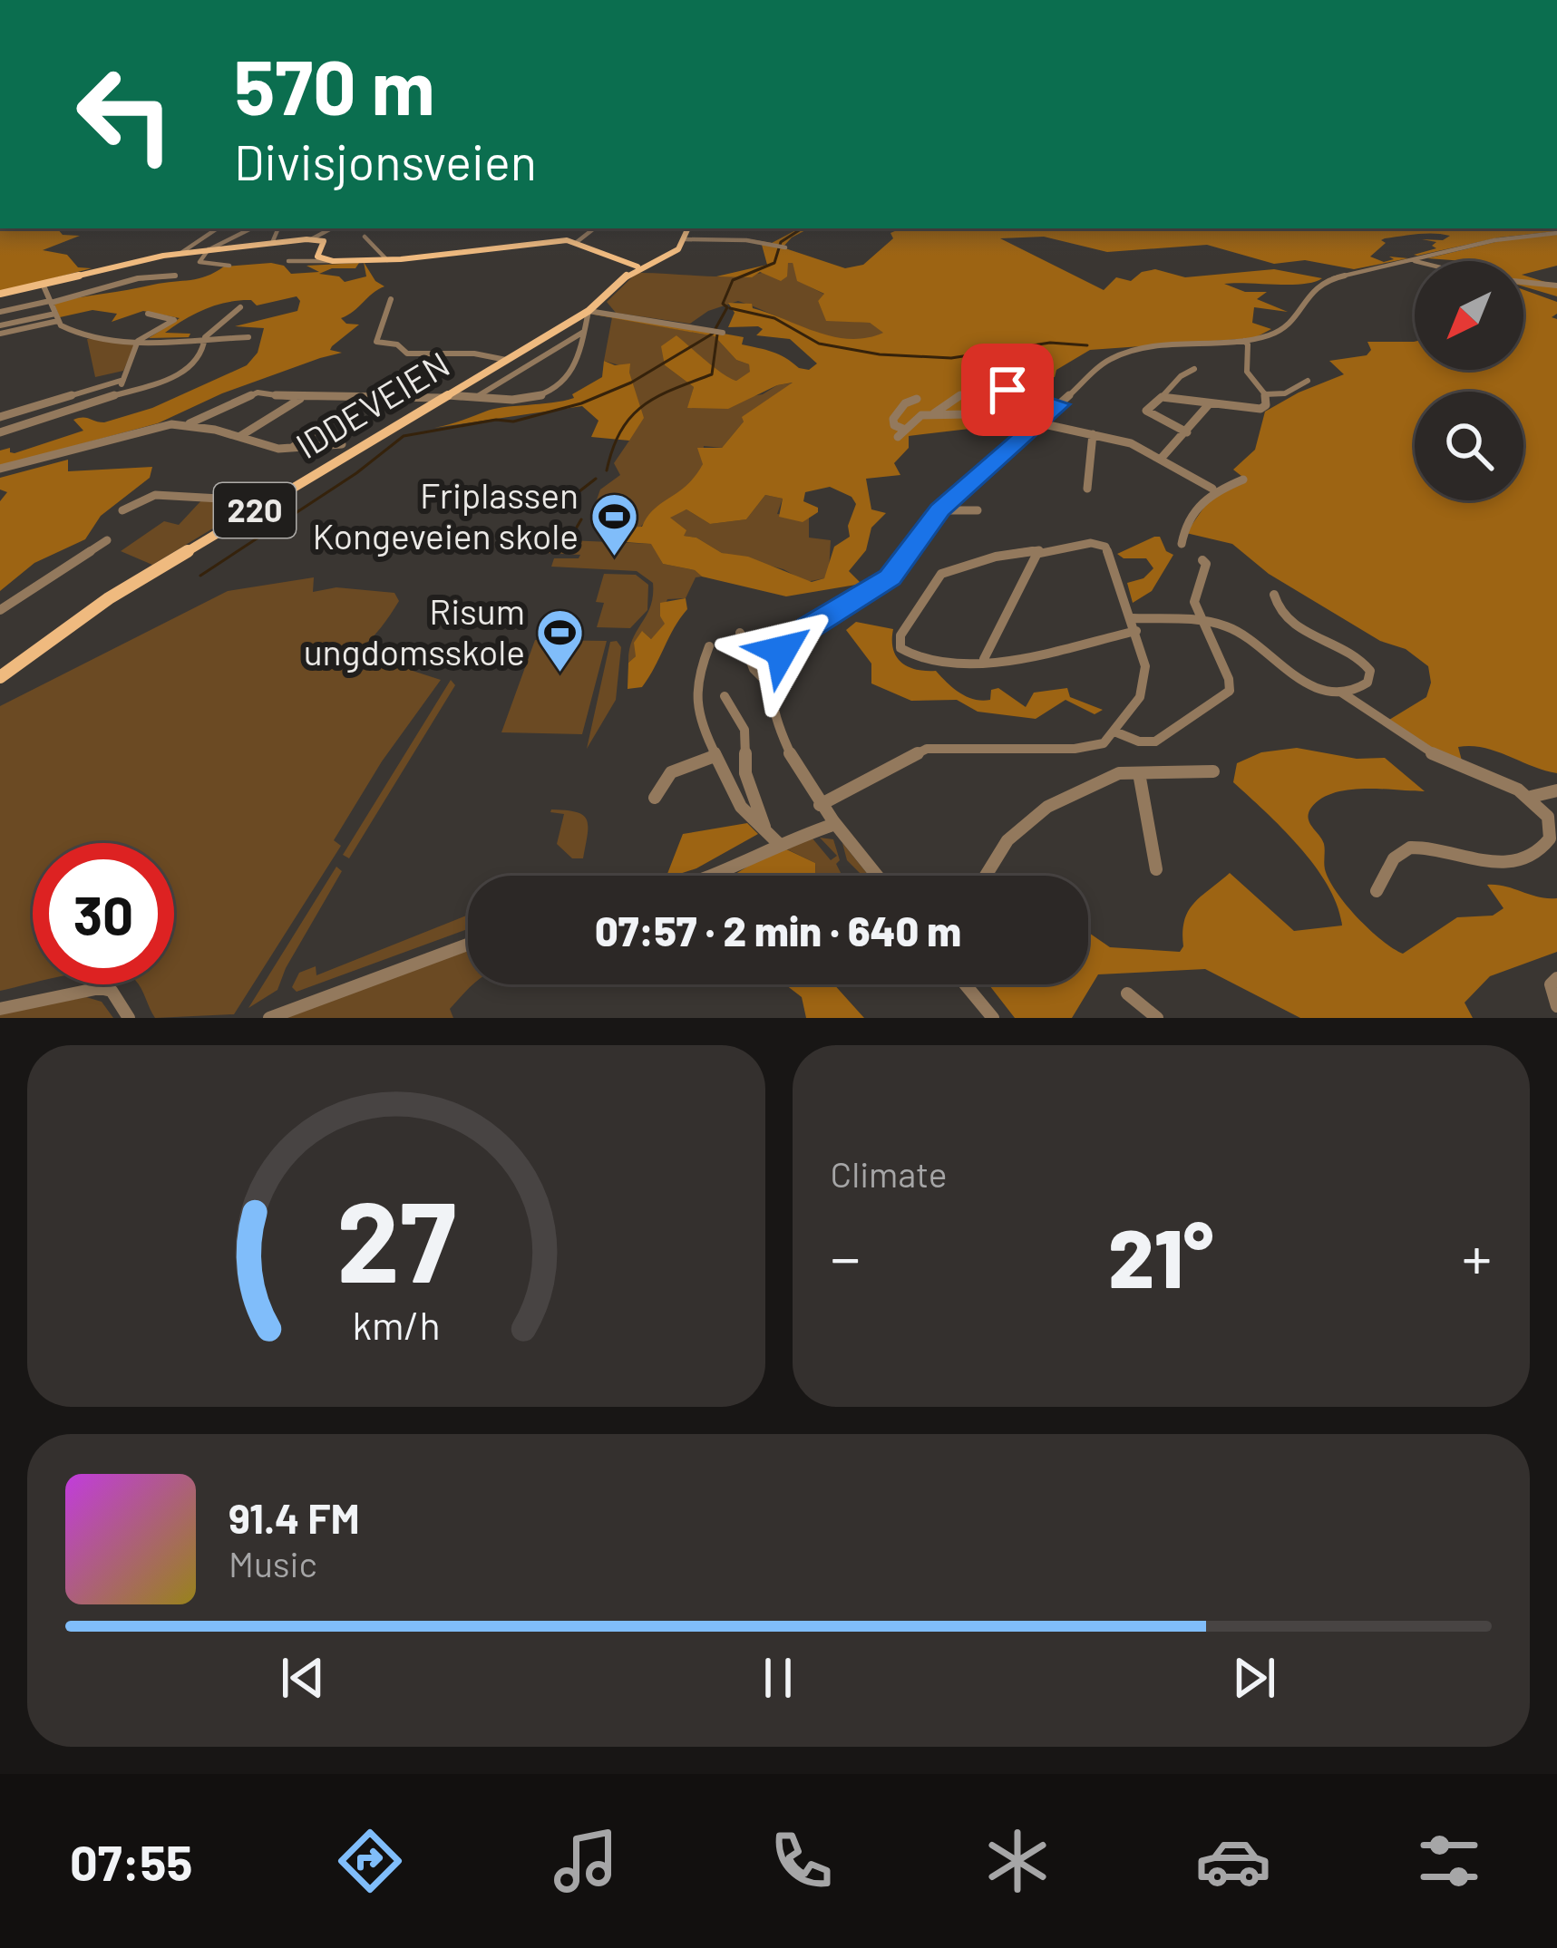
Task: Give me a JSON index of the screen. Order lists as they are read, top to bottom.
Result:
{
  "streets": {
    "main road": ["IDDEVEIEN", "220"]
  },
  "places": {
    "sports": ["Friplassen Kongeveien skole", "Risum ungdomsskole"]
  },
  "north": "bottom left",
  "page": {
    "turn": ["570 m", "Divisjonsveien"],
    "limit": "30",
    "trip": "07:57 · 2 min · 640 m",
    "tile": "Climate",
    "heat": ["−", "21°", "+"],
    "song": ["91.4 FM", "Music"],
    "tabs": "07:55",
    "gauge": ["27", "km/h"]
  }
}
